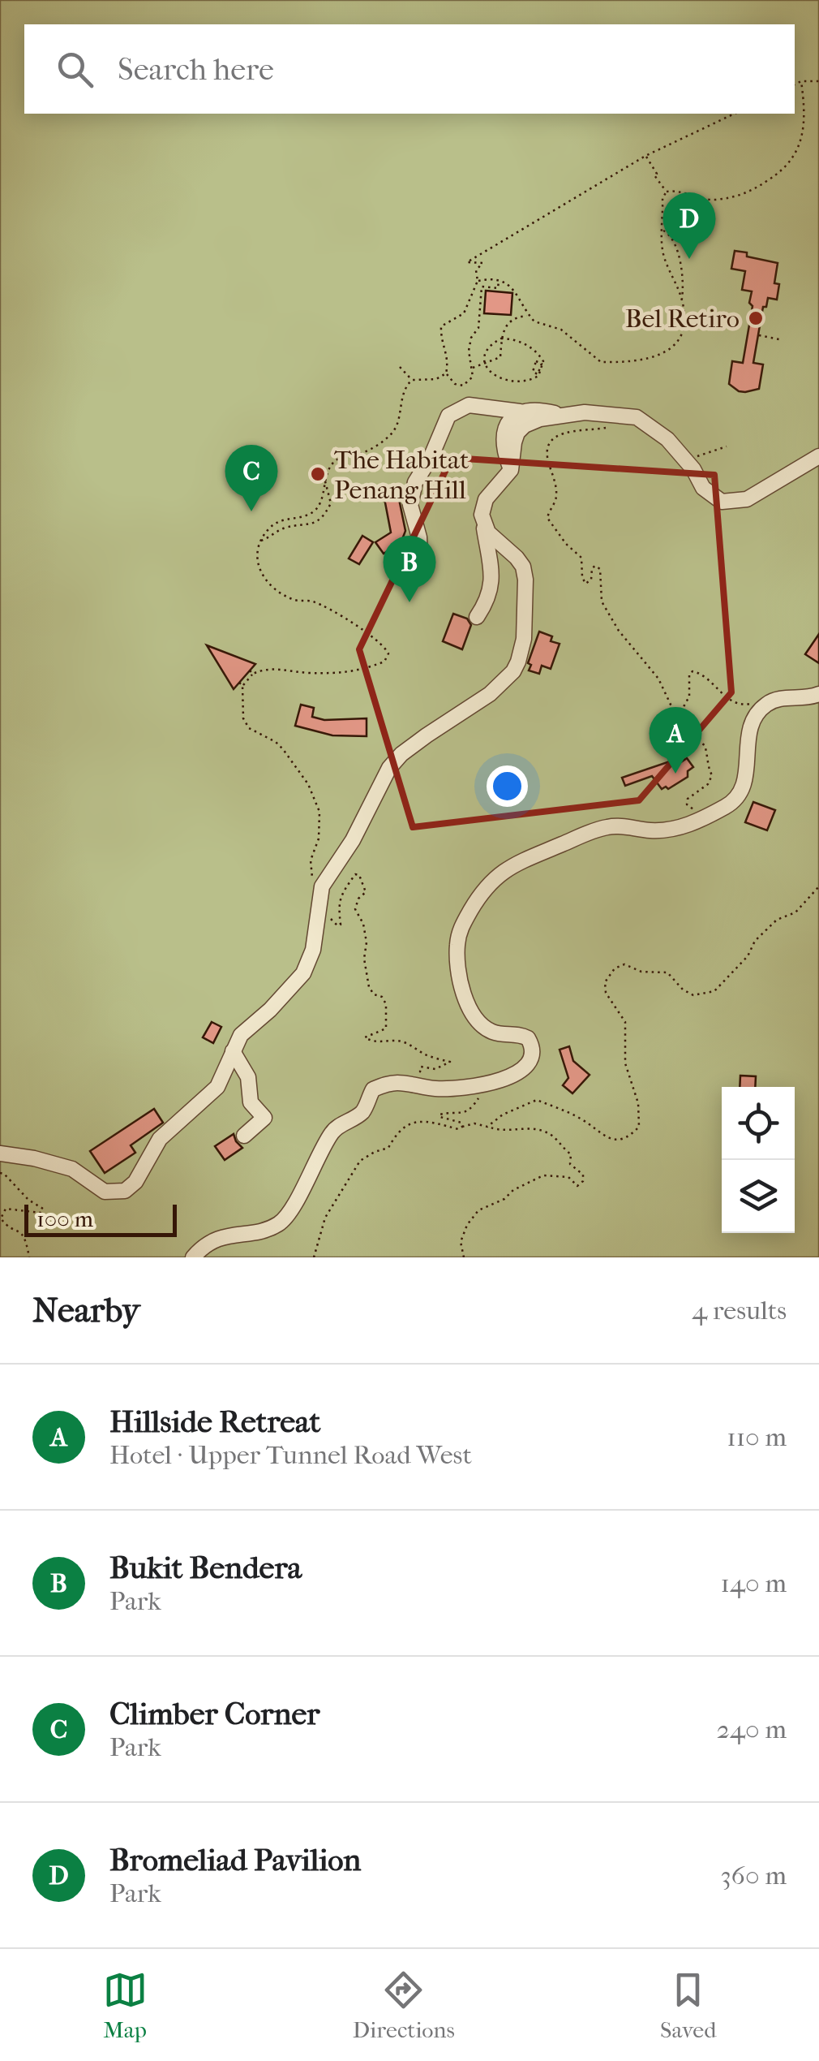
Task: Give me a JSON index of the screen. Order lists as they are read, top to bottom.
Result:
{
  "places": ["Bel Retiro", "The Habitat Penang Hill"],
  "scale_bar": "100 m",
  "page": {
    "search": "Search here",
    "pins": [
      "D",
      "C",
      "B",
      "A"
    ],
    "scale": "100 m",
    "heading": ["Nearby", "4 results"],
    "list": [
      {
        "mark": "A",
        "name": "Hillside Retreat",
        "note": "Hotel · Upper Tunnel Road West",
        "value": "110 m"
      },
      {
        "mark": "B",
        "name": "Bukit Bendera",
        "note": "Park",
        "value": "140 m"
      },
      {
        "mark": "C",
        "name": "Climber Corner",
        "note": "Park",
        "value": "240 m"
      },
      {
        "mark": "D",
        "name": "Bromeliad Pavilion",
        "note": "Park",
        "value": "360 m"
      }
    ],
    "nav": ["Map", "Directions", "Saved"]
  }
}
